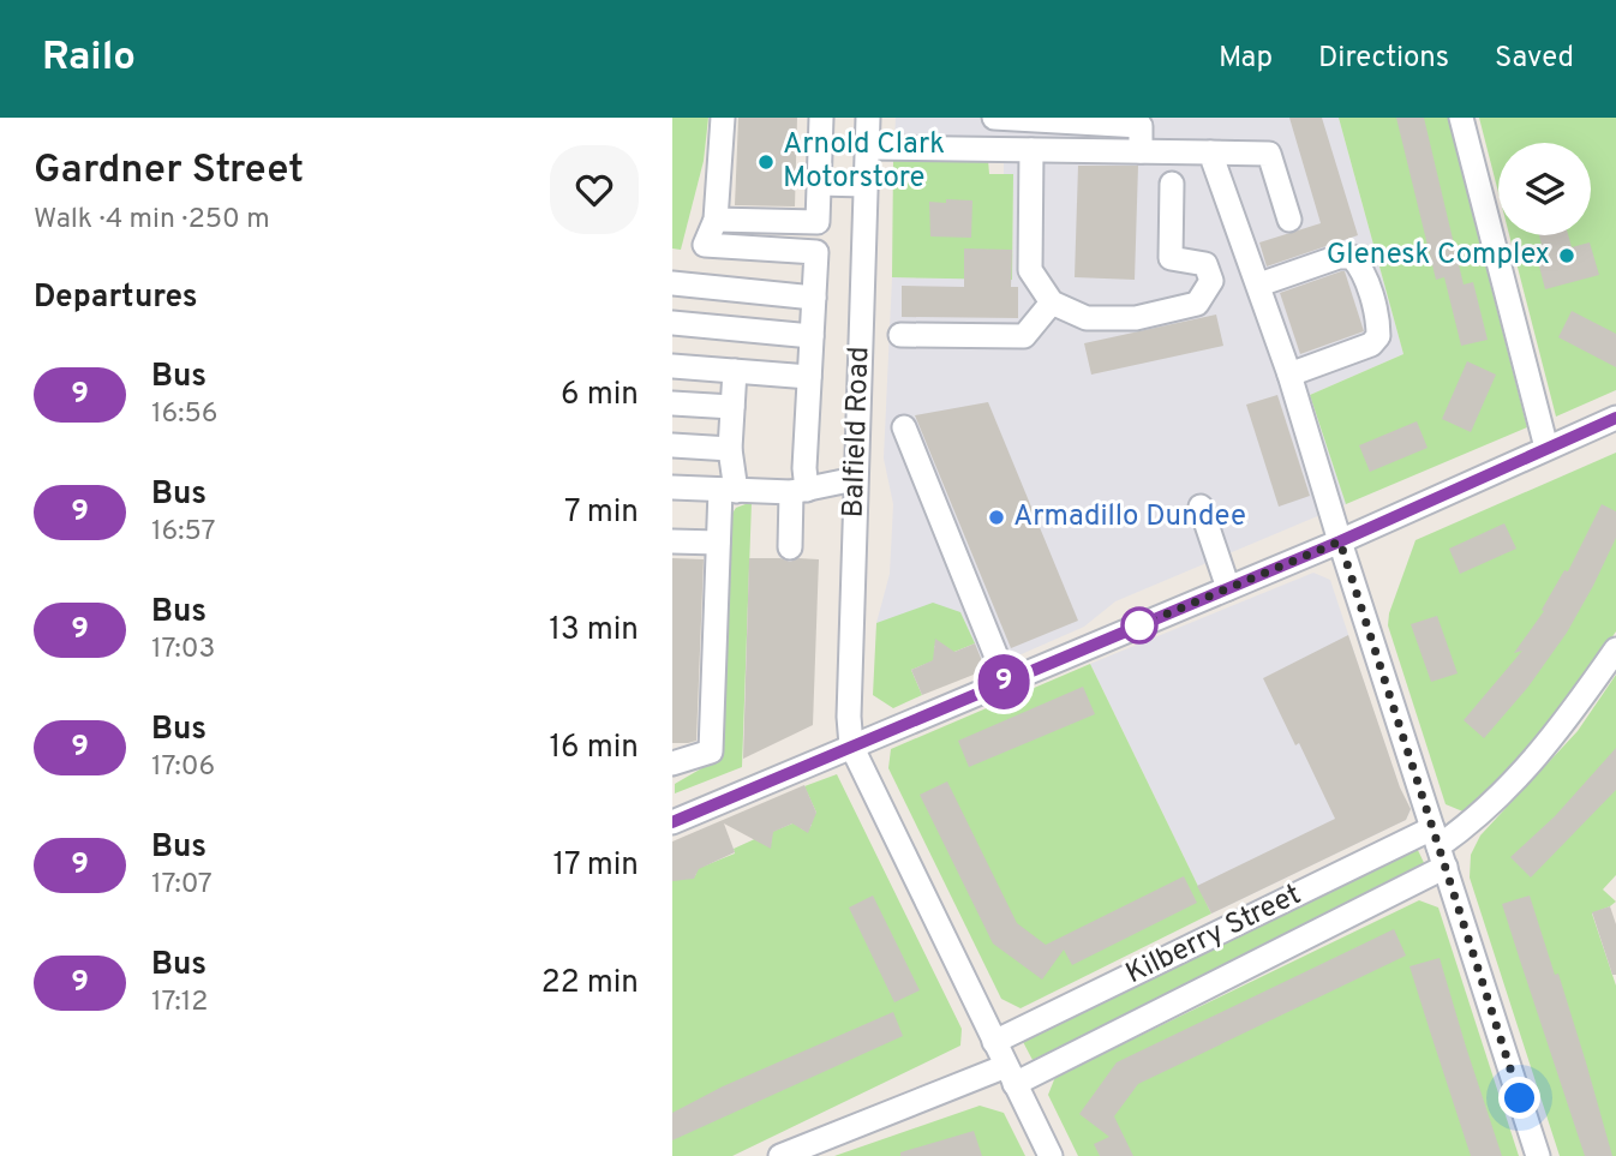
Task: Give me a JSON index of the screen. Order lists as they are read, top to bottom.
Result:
{
  "streets": {
    "street": ["Balfield Road", "Kilberry Street"]
  },
  "places": ["Arnold Clark Motorstore", "Glenesk Complex", "Armadillo Dundee"],
  "lines": ["bus line 9"],
  "page": {
    "header": "Railo",
    "nav": ["Map", "Directions", "Saved"],
    "heading": [
      ["Gardner Street", "Walk · 4 min · 250 m"],
      "Departures"
    ],
    "on_map": "9",
    "list": [
      {
        "mark": "9",
        "name": "Bus",
        "note": "16:56",
        "value": "6 min"
      },
      {
        "mark": "9",
        "name": "Bus",
        "note": "16:57",
        "value": "7 min"
      },
      {
        "mark": "9",
        "name": "Bus",
        "note": "17:03",
        "value": "13 min"
      },
      {
        "mark": "9",
        "name": "Bus",
        "note": "17:06",
        "value": "16 min"
      },
      {
        "mark": "9",
        "name": "Bus",
        "note": "17:07",
        "value": "17 min"
      },
      {
        "mark": "9",
        "name": "Bus",
        "note": "17:12",
        "value": "22 min"
      }
    ]
  }
}
